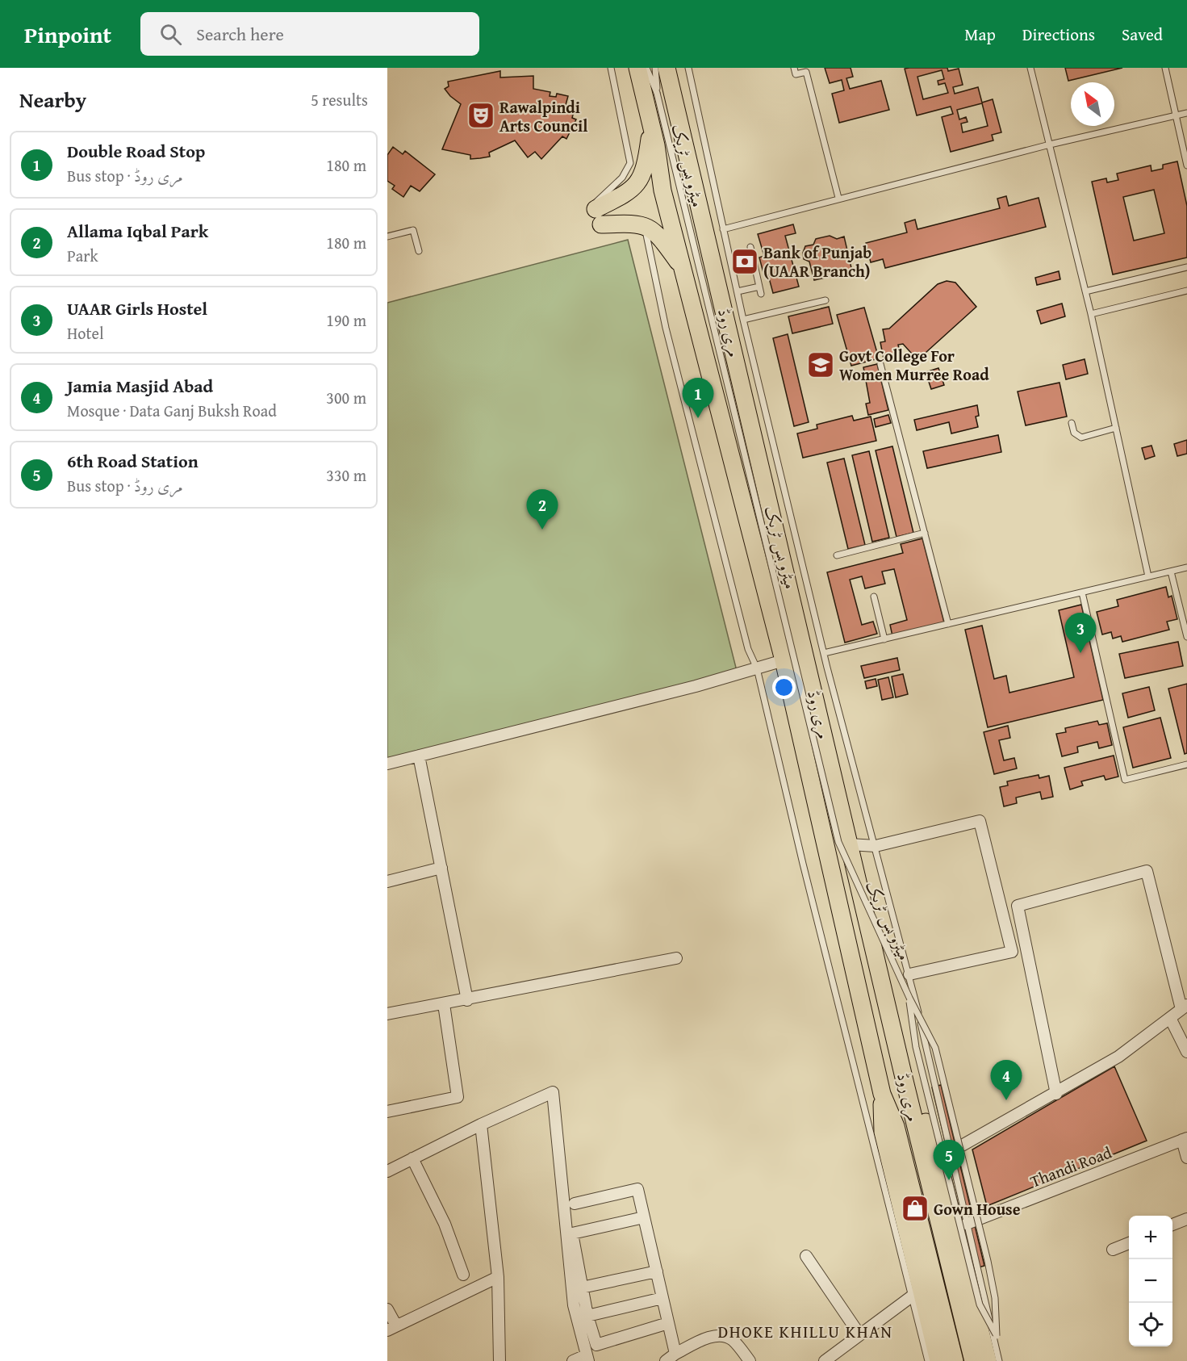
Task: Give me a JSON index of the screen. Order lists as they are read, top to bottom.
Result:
{
  "streets": {
    "main road": ["مری روڈ"],
    "street": ["Thandi Road"],
    "lane": ["میٹرو بس ٹریک"]
  },
  "districts": ["DHOKE KHILLU KHAN"],
  "places": {
    "theatre": ["Rawalpindi Arts Council"],
    "bank": ["Bank of Punjab (UAAR Branch)"],
    "school or university": ["Govt College For Women Murree Road"],
    "shop": ["Gown House"]
  },
  "north": "top left",
  "page": {
    "header": "Pinpoint",
    "search": "Search here",
    "nav": ["Map", "Directions", "Saved"],
    "heading": ["Nearby", "5 results"],
    "list": [
      {
        "mark": "1",
        "name": "Double Road Stop",
        "note": "Bus stop · مری روڈ",
        "value": "180 m"
      },
      {
        "mark": "2",
        "name": "Allama Iqbal Park",
        "note": "Park",
        "value": "180 m"
      },
      {
        "mark": "3",
        "name": "UAAR Girls Hostel",
        "note": "Hotel",
        "value": "190 m"
      },
      {
        "mark": "4",
        "name": "Jamia Masjid Abad",
        "note": "Mosque · Data Ganj Buksh Road",
        "value": "300 m"
      },
      {
        "mark": "5",
        "name": "6th Road Station",
        "note": "Bus stop · مری روڈ",
        "value": "330 m"
      }
    ],
    "pins": [
      "1",
      "2",
      "3",
      "4",
      "5"
    ],
    "map_buttons": ["+", "−"]
  }
}
